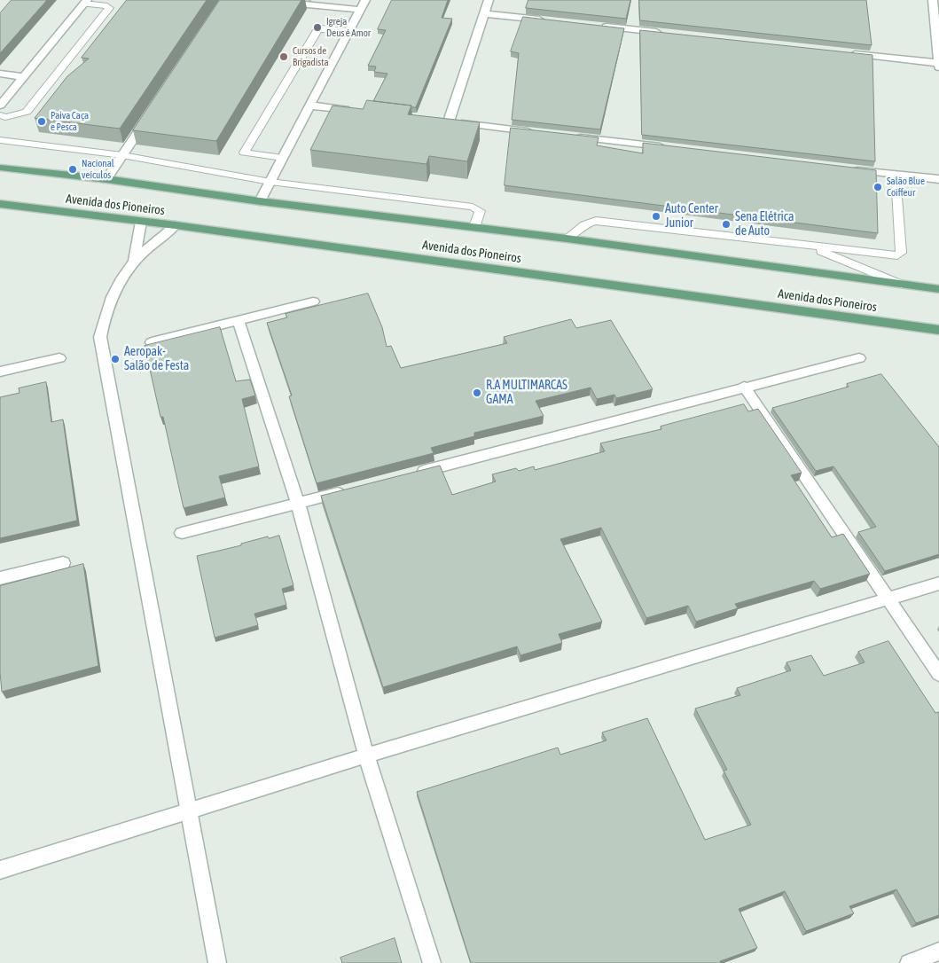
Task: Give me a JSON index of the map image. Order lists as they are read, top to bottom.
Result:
{
  "streets": {
    "main road": ["Avenida dos Pioneiros"]
  },
  "places": [
    "Igreja Deus é Amor",
    "Cursos de Brigadista",
    "Paiva Caça e Pesca",
    "Nacional veículos",
    "Salão Blue Coiffeur",
    "Auto Center Junior",
    "Sena Elétrica de Auto",
    "Aeropak- Salão de Festa",
    "R.A MULTIMARCAS GAMA"
  ]
}
